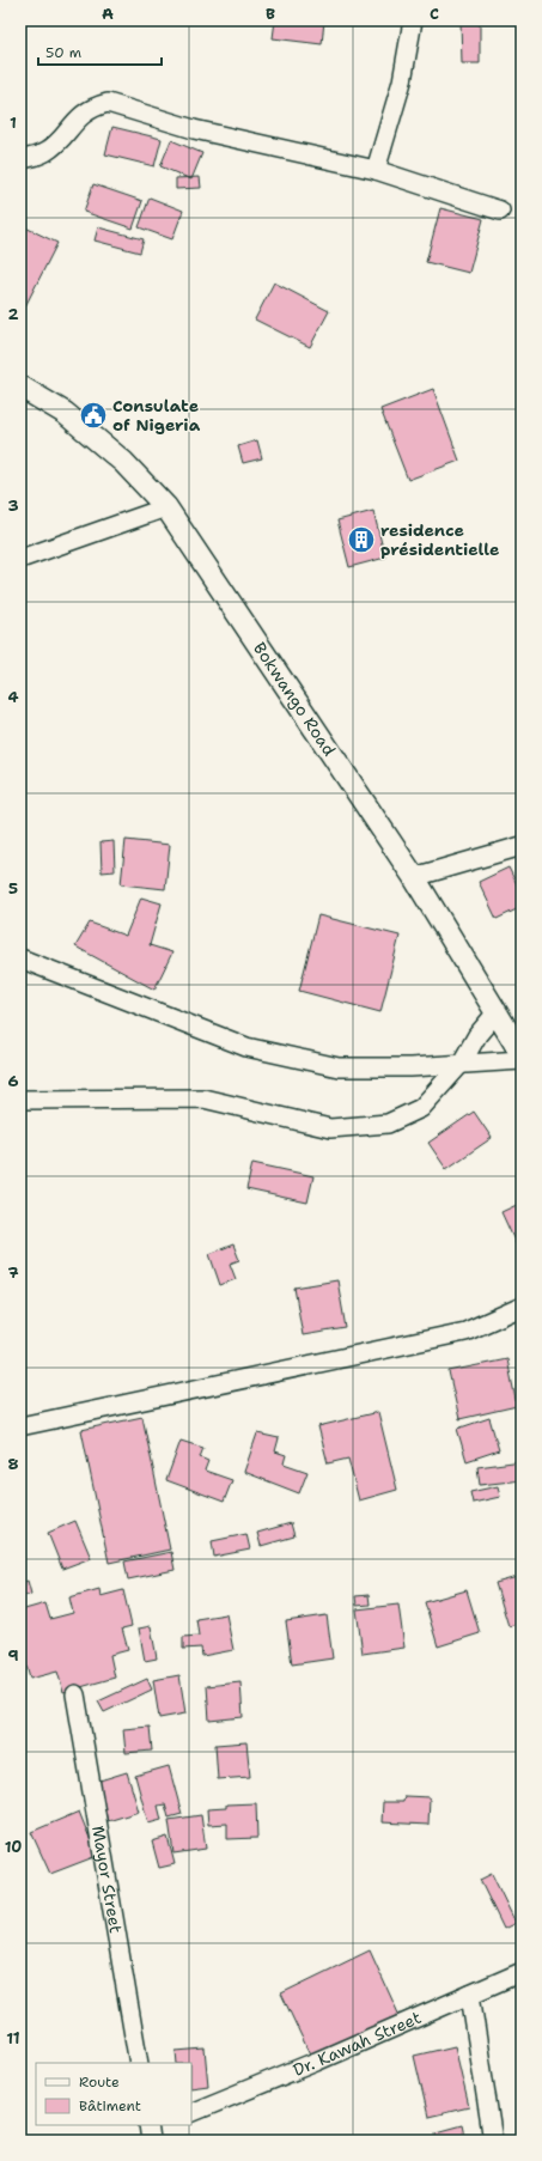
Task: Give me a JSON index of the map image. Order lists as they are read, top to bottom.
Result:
{
  "streets": {
    "street": ["Bokwango Road", "Mayor Street", "Dr. Kawah Street"]
  },
  "places": {
    "public building": ["Consulate of Nigeria"],
    "building": ["residence présidentielle"]
  },
  "legend": ["Route", "Bâtiment"],
  "scale_bar": "50 m",
  "grid": {
    "columns": ["A", "B", "C"],
    "rows": [
      "1",
      "2",
      "3",
      "4",
      "5",
      "6",
      "7",
      "8",
      "9",
      "10",
      "11"
    ]
  }
}
